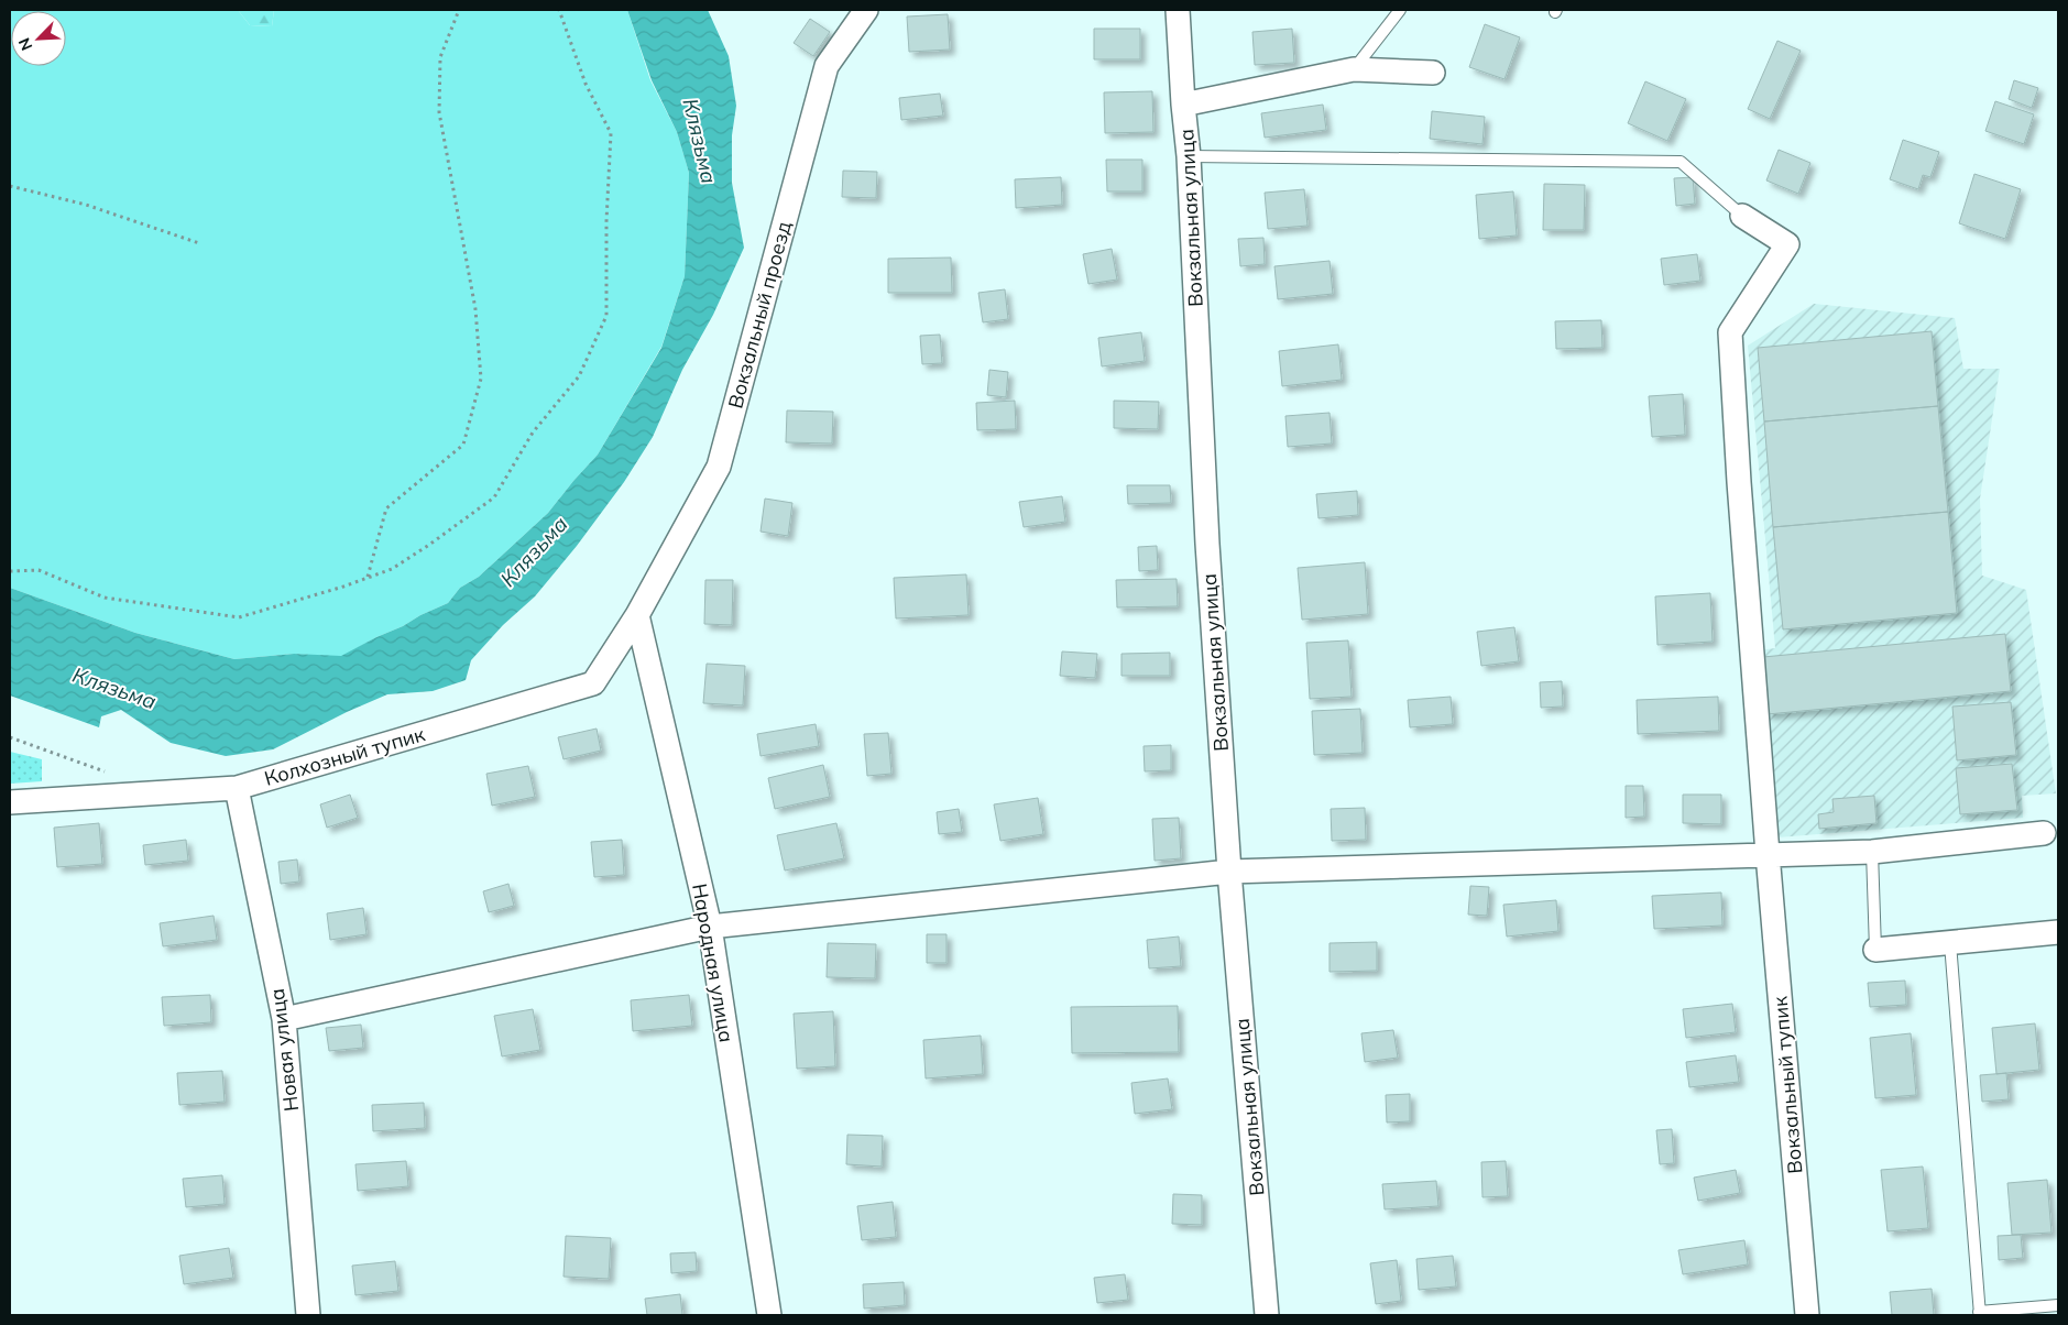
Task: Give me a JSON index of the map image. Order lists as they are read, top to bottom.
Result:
{
  "streets": {
    "street": [
      "Вокзальная улица",
      "Вокзальный проезд",
      "Колхозный тупик",
      "Народная улица",
      "Новая улица",
      "Вокзальный тупик"
    ]
  },
  "crossings": [
    ["Вокзальный проезд", "Колхозный тупик"],
    ["Вокзальный проезд", "Народная улица"],
    ["Колхозный тупик", "Народная улица"],
    ["Колхозный тупик", "Новая улица"]
  ],
  "water": ["Клязьма"],
  "north": "bottom left"
}
